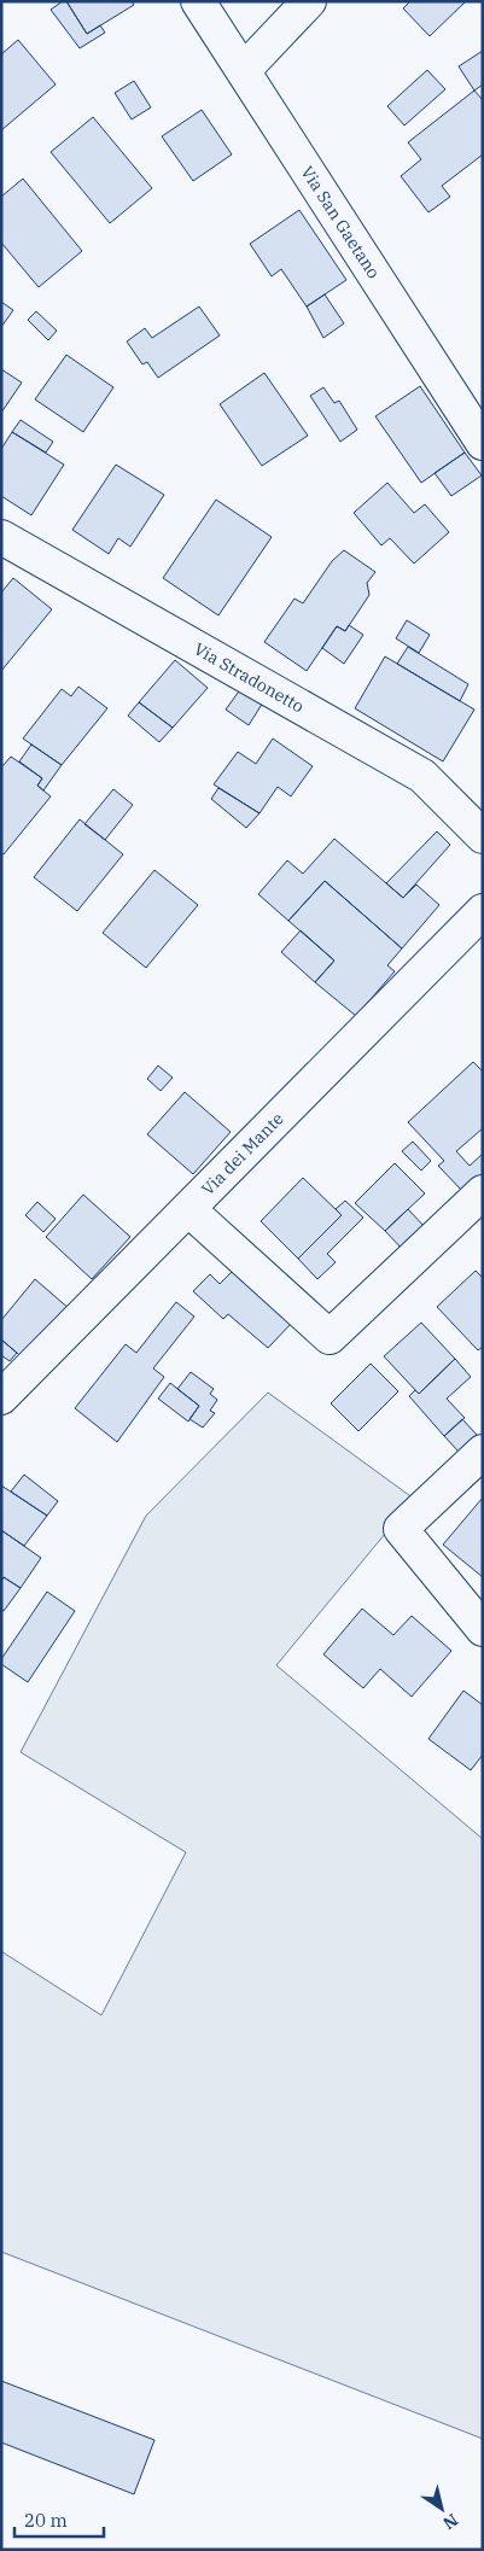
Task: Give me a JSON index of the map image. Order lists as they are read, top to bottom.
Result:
{
  "streets": {
    "street": ["Via San Gaetano", "Via Stradonetto", "Via dei Mante"]
  },
  "scale_bar": "20 m",
  "north": "bottom right"
}
